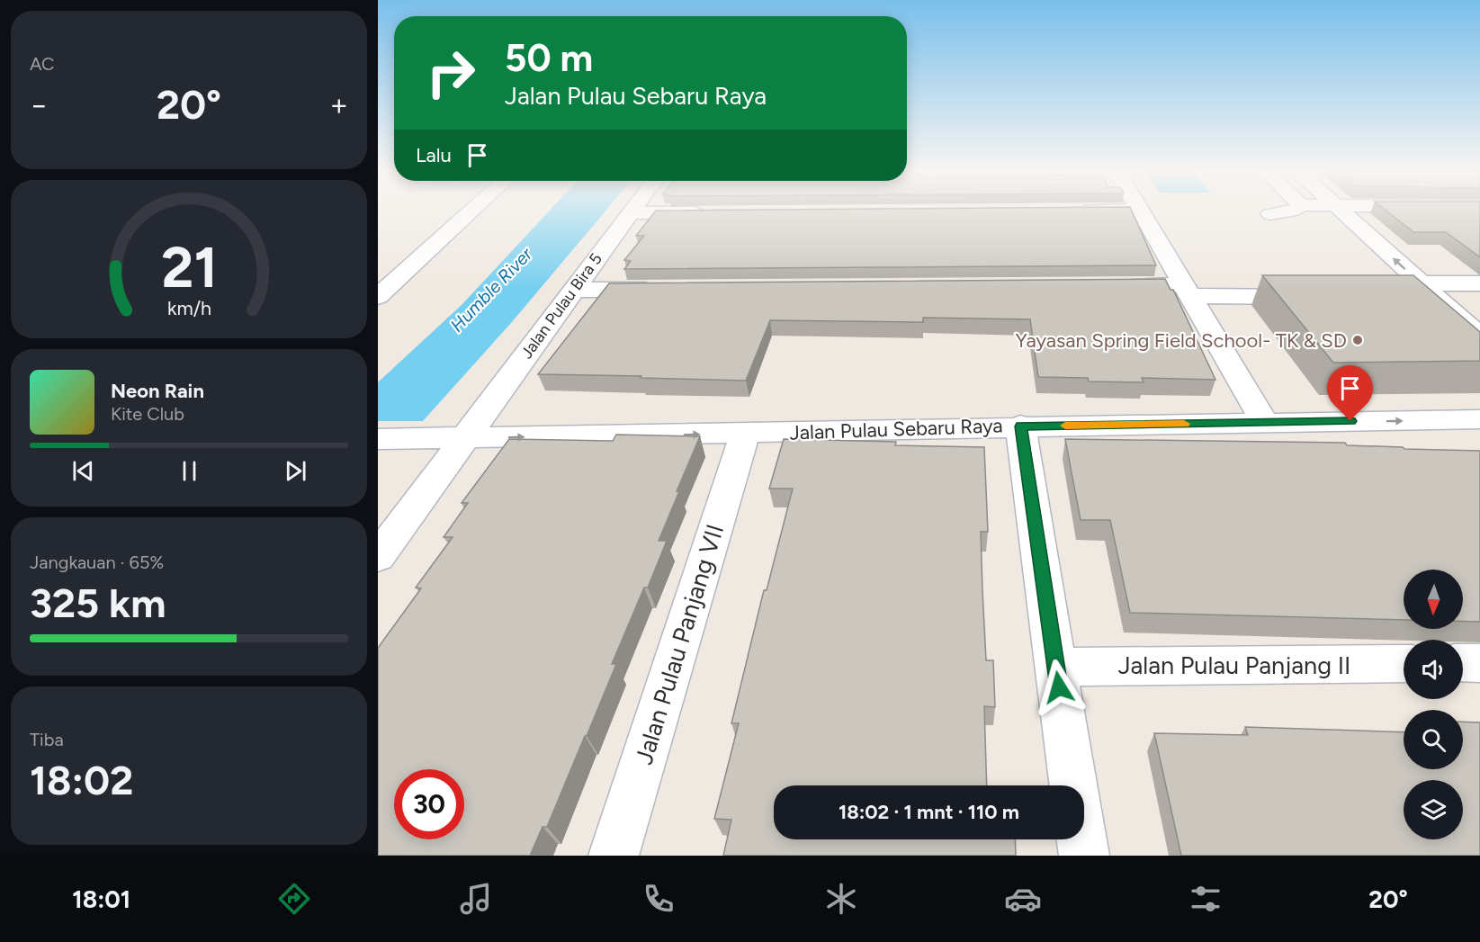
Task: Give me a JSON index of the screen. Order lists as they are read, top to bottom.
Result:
{
  "streets": {
    "street": [
      "Jalan Pulau Bira 5",
      "Jalan Pulau Sebaru Raya",
      "Jalan Pulau Panjang VII",
      "Jalan Pulau Panjang II"
    ]
  },
  "crossings": [
    ["Jalan Pulau Bira 5", "Jalan Pulau Sebaru Raya"],
    ["Jalan Pulau Sebaru Raya", "Jalan Pulau Panjang VII"]
  ],
  "water": ["Humble River"],
  "places": ["Yayasan Spring Field School- TK & SD"],
  "north": "bottom",
  "page": {
    "tile": [
      "AC",
      ["Jangkauan · 65%", "325 km"],
      ["Tiba", "18:02"]
    ],
    "turn": ["50 m", "Jalan Pulau Sebaru Raya"],
    "heat": ["−", "20°", "+"],
    "then": "Lalu",
    "song": ["Neon Rain", "Kite Club"],
    "limit": "30",
    "trip": "18:02 · 1 mnt · 110 m",
    "tabs": ["18:01", "20°"],
    "gauge": ["21", "km/h"]
  }
}
